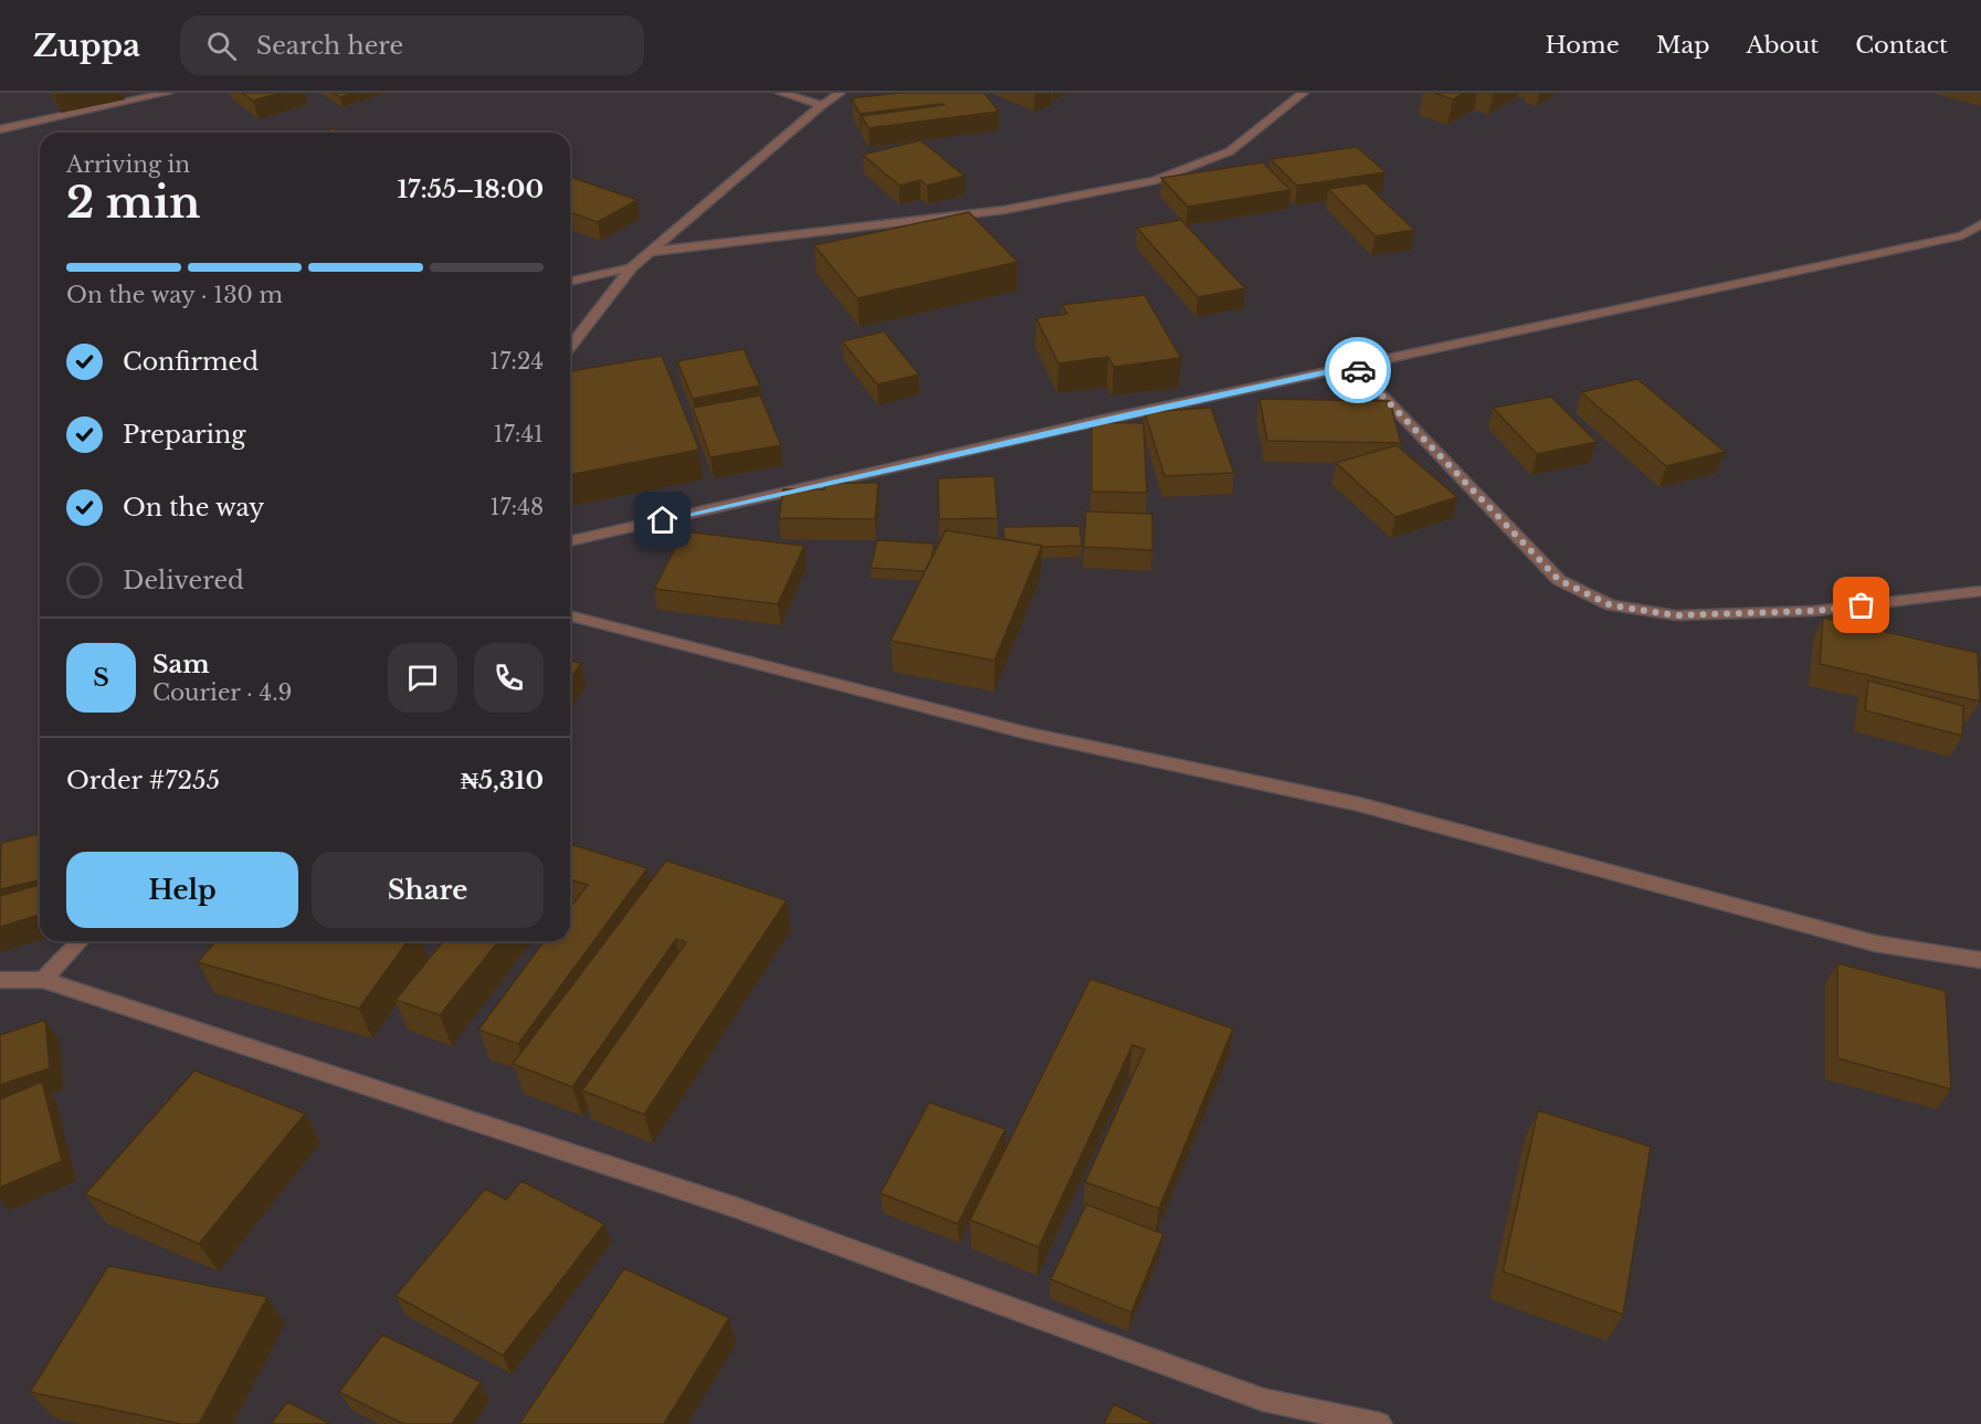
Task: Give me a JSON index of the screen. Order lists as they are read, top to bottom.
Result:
{
  "page": {
    "header": "Zuppa",
    "search": "Search here",
    "nav": [
      "Home",
      "Map",
      "About",
      "Contact"
    ],
    "heading": ["2 min", "Arriving in", "17:55–18:00"],
    "panel": [
      "Sam",
      "Courier · 4.9",
      "Order #7255",
      "₦5,310"
    ],
    "bar": "On the way · 130 m",
    "list": [
      ["Confirmed", "17:24"],
      ["Preparing", "17:41"],
      ["On the way", "17:48"],
      "Delivered"
    ],
    "round": "S",
    "buttons": ["Help", "Share"]
  }
}
